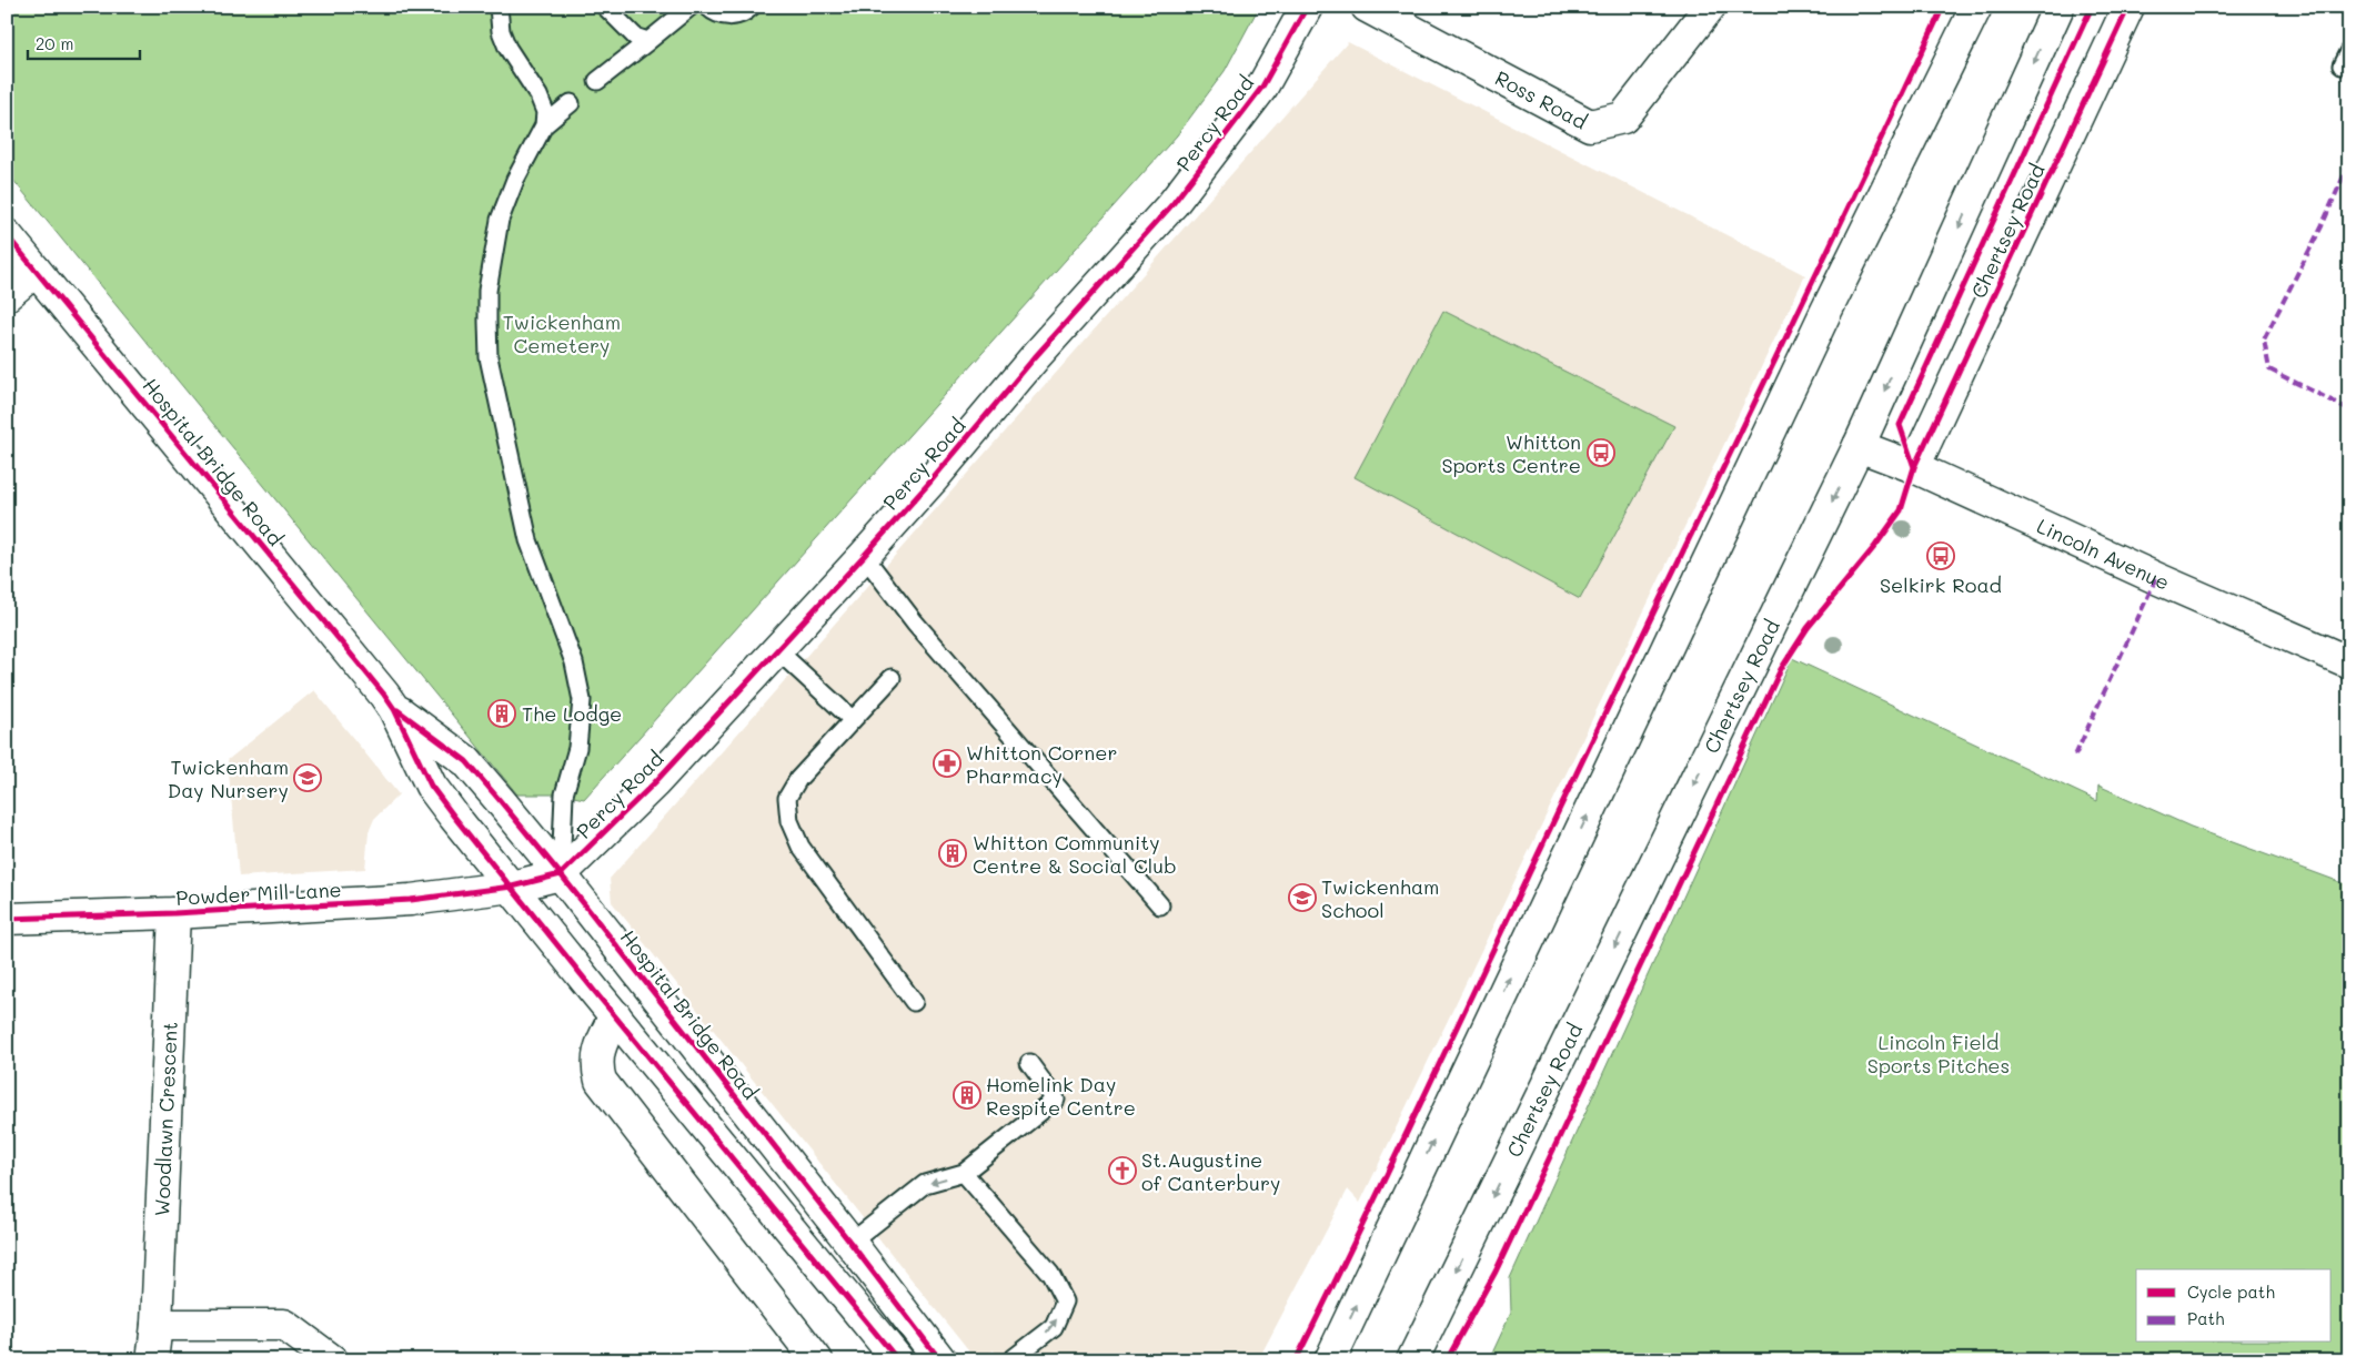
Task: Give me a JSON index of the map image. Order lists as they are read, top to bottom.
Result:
{
  "streets": {
    "main road": [
      "Ross Road",
      "Percy Road",
      "Chertsey Road",
      "Hospital Bridge Road",
      "Lincoln Avenue",
      "Powder Mill Lane",
      "Woodlawn Crescent"
    ]
  },
  "crossings": [
    ["Percy Road", "Hospital Bridge Road"],
    ["Chertsey Road", "Lincoln Avenue"],
    ["Hospital Bridge Road", "Powder Mill Lane"],
    ["Powder Mill Lane", "Woodlawn Crescent"]
  ],
  "parks": ["Twickenham Cemetery", "Lincoln Field Sports Pitches"],
  "places": {
    "bus stop": ["Whitton Sports Centre", "Selkirk Road"],
    "building": ["The Lodge", "Whitton Community Centre & Social Club", "Homelink Day Respite Centre"],
    "pharmacy": ["Whitton Corner Pharmacy"],
    "school or university": ["Twickenham Day Nursery", "Twickenham School"],
    "church": ["St.Augustine of Canterbury"]
  },
  "legend": ["Cycle path", "Path"],
  "scale_bar": "20 m"
}
